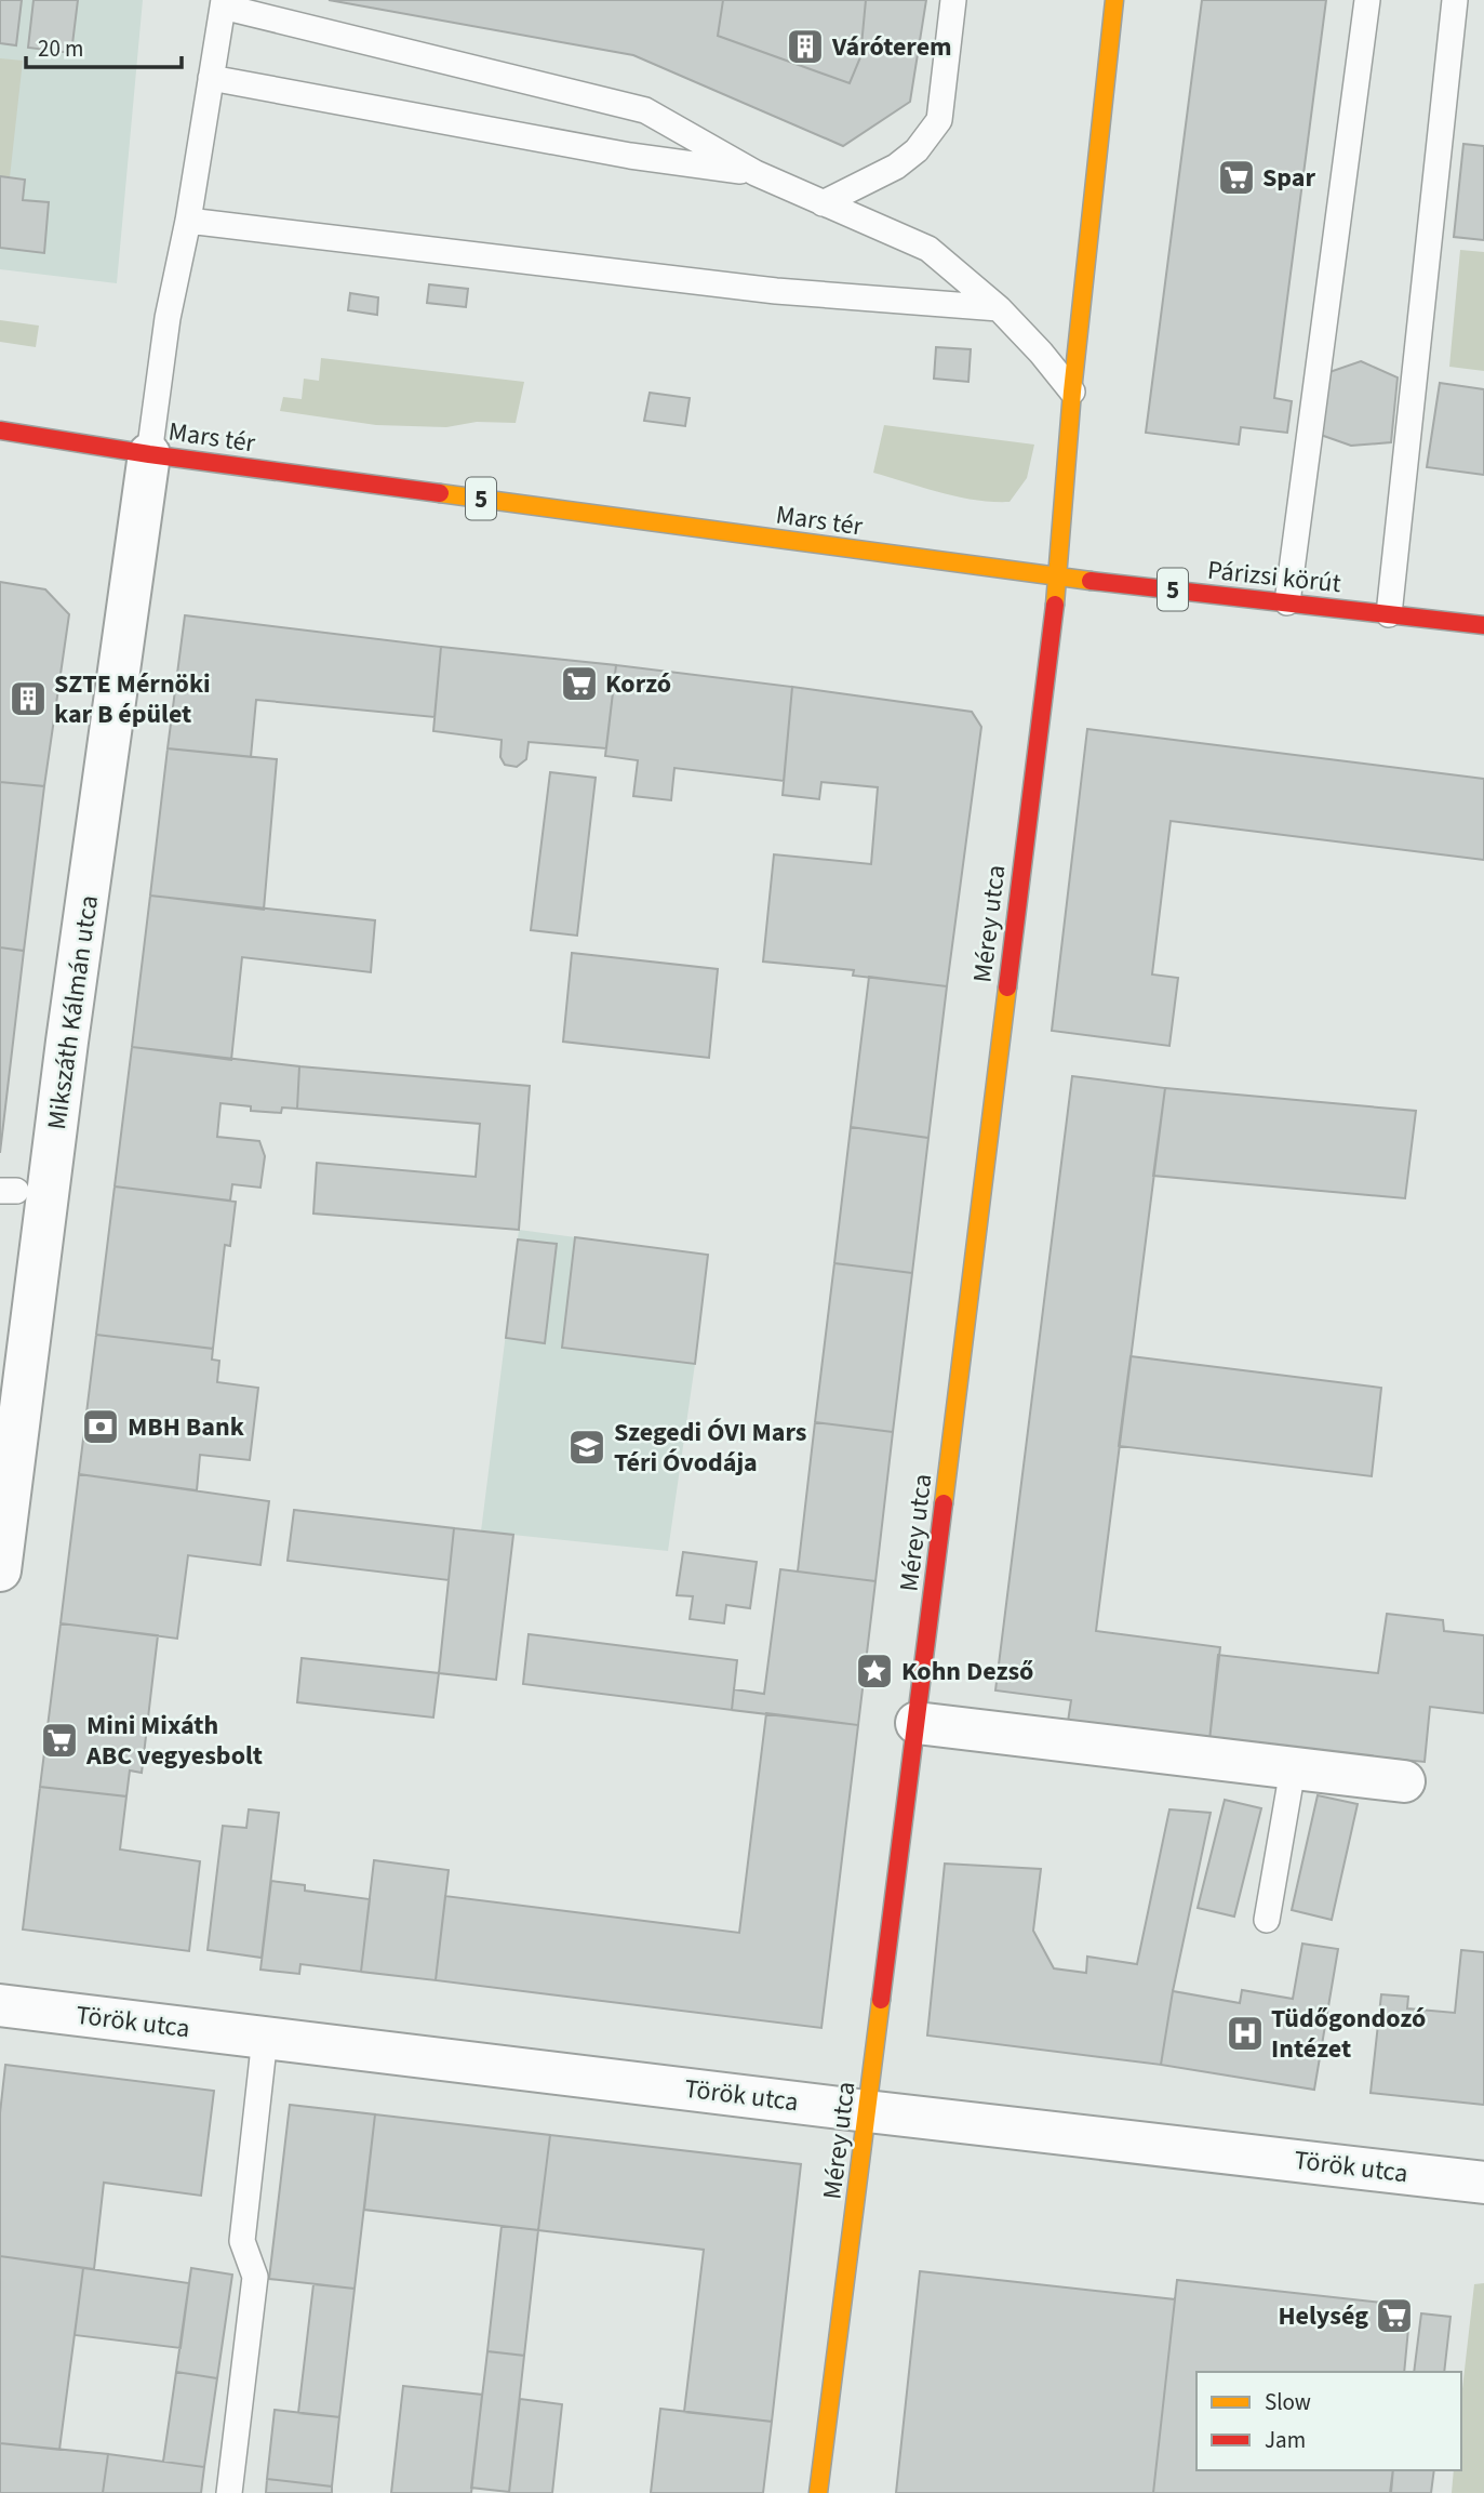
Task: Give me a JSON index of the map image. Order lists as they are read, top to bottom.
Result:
{
  "streets": {
    "street": [
      "Mars tér",
      "5",
      "Párizsi körút",
      "Mérey utca",
      "Mikszáth Kálmán utca",
      "Török utca"
    ]
  },
  "crossings": [
    ["Mars tér", "Párizsi körút"],
    ["Mars tér", "Mérey utca"],
    ["Mars tér", "Mikszáth Kálmán utca"],
    ["Párizsi körút", "Mérey utca"],
    ["Mérey utca", "Török utca"]
  ],
  "places": {
    "building": ["Váróterem", "SZTE Mérnöki kar B épület"],
    "supermarket": [
      "Spar",
      "Korzó",
      "Mini Mixáth ABC vegyesbolt",
      "Helység"
    ],
    "bank": ["MBH Bank"],
    "school or university": ["Szegedi ÓVI Mars Téri Óvodája"],
    "place": ["Kohn Dezső"],
    "hospital": ["Tüdőgondozó Intézet"]
  },
  "legend": ["Slow", "Jam"],
  "scale_bar": "20 m"
}
